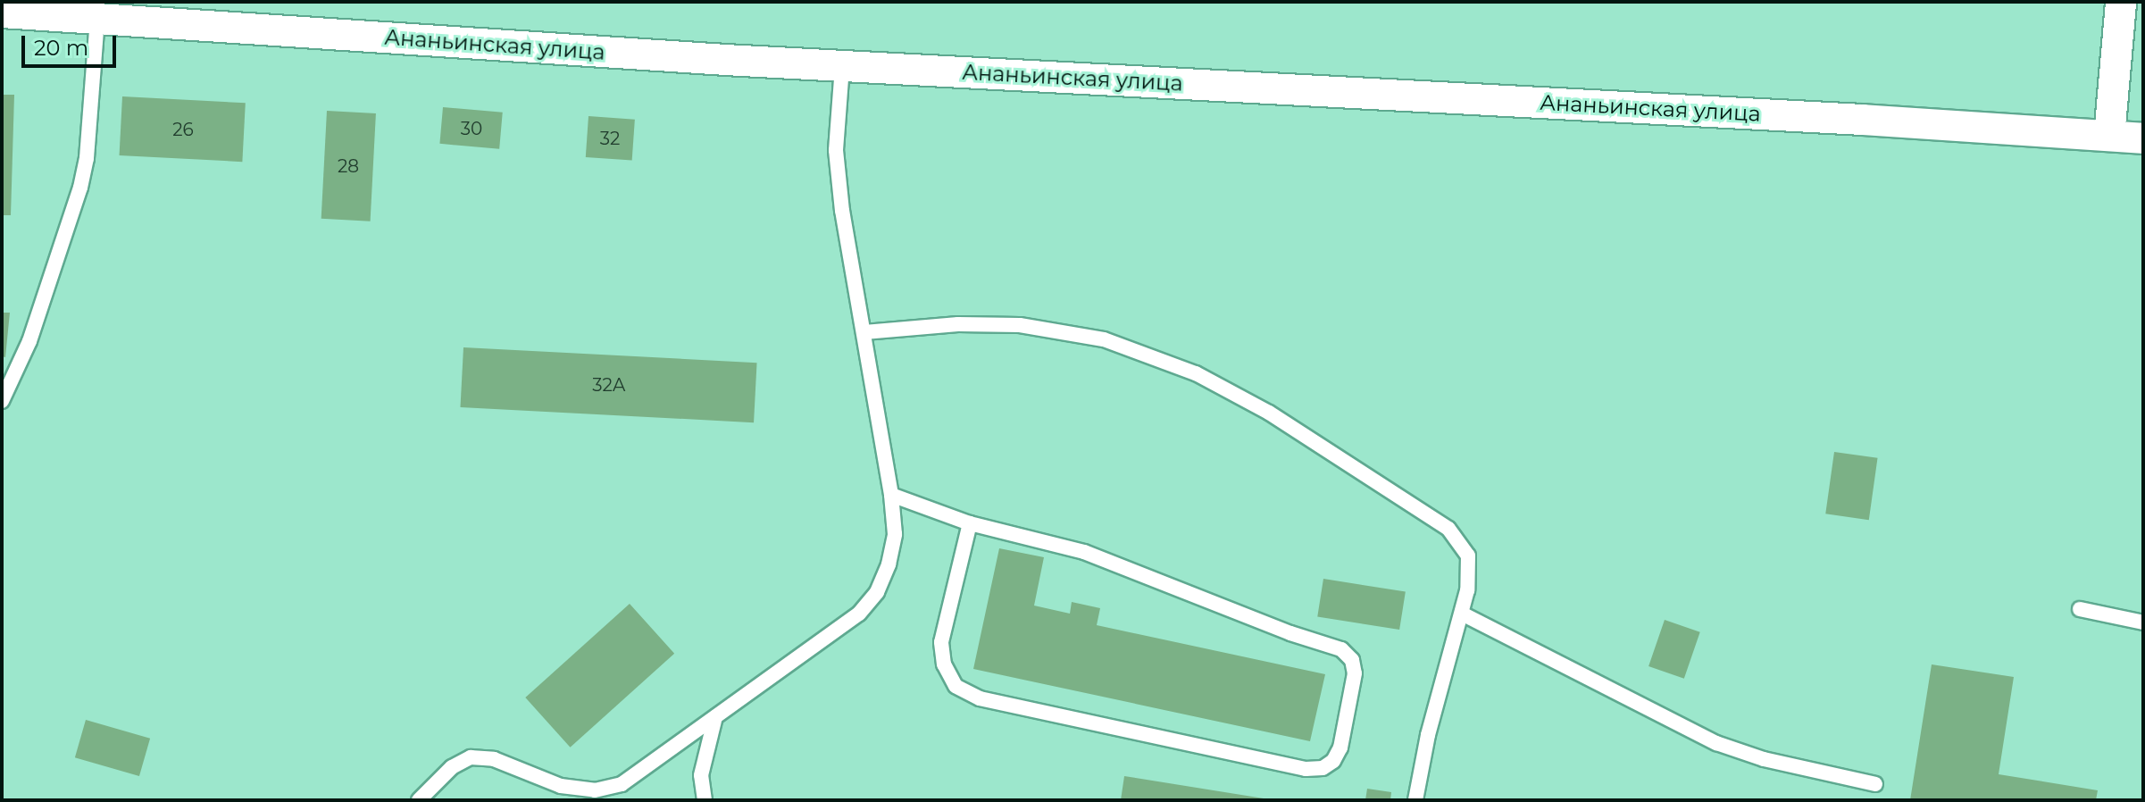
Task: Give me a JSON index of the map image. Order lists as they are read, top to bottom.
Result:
{
  "streets": {
    "street": ["Ананьинская улица"]
  },
  "house_numbers": [
    "30",
    "26",
    "32",
    "28",
    "32А"
  ],
  "scale_bar": "20 m"
}
